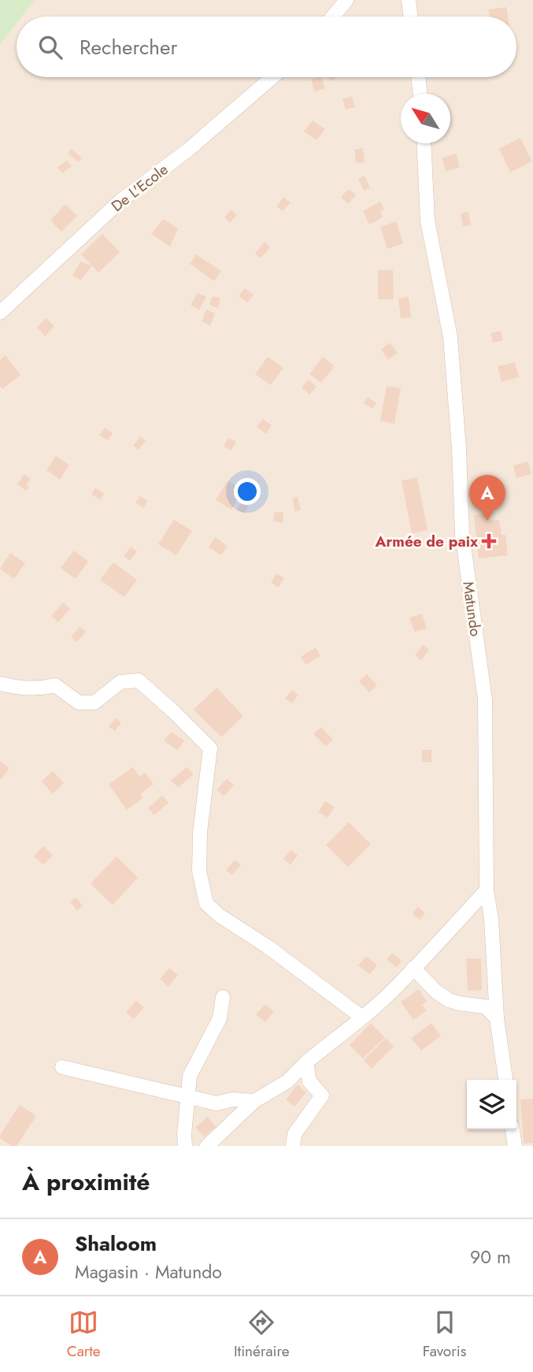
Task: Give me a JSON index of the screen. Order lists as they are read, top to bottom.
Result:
{
  "streets": {
    "street": ["De L'Ecole", "Matundo"]
  },
  "places": {
    "health": ["Armée de paix"]
  },
  "north": "top left",
  "page": {
    "search": "Rechercher",
    "pins": "A",
    "heading": "À proximité",
    "list": [
      {
        "mark": "A",
        "name": "Shaloom",
        "note": "Magasin · Matundo",
        "value": "90 m"
      }
    ],
    "nav": ["Carte", "Itinéraire", "Favoris"]
  }
}
